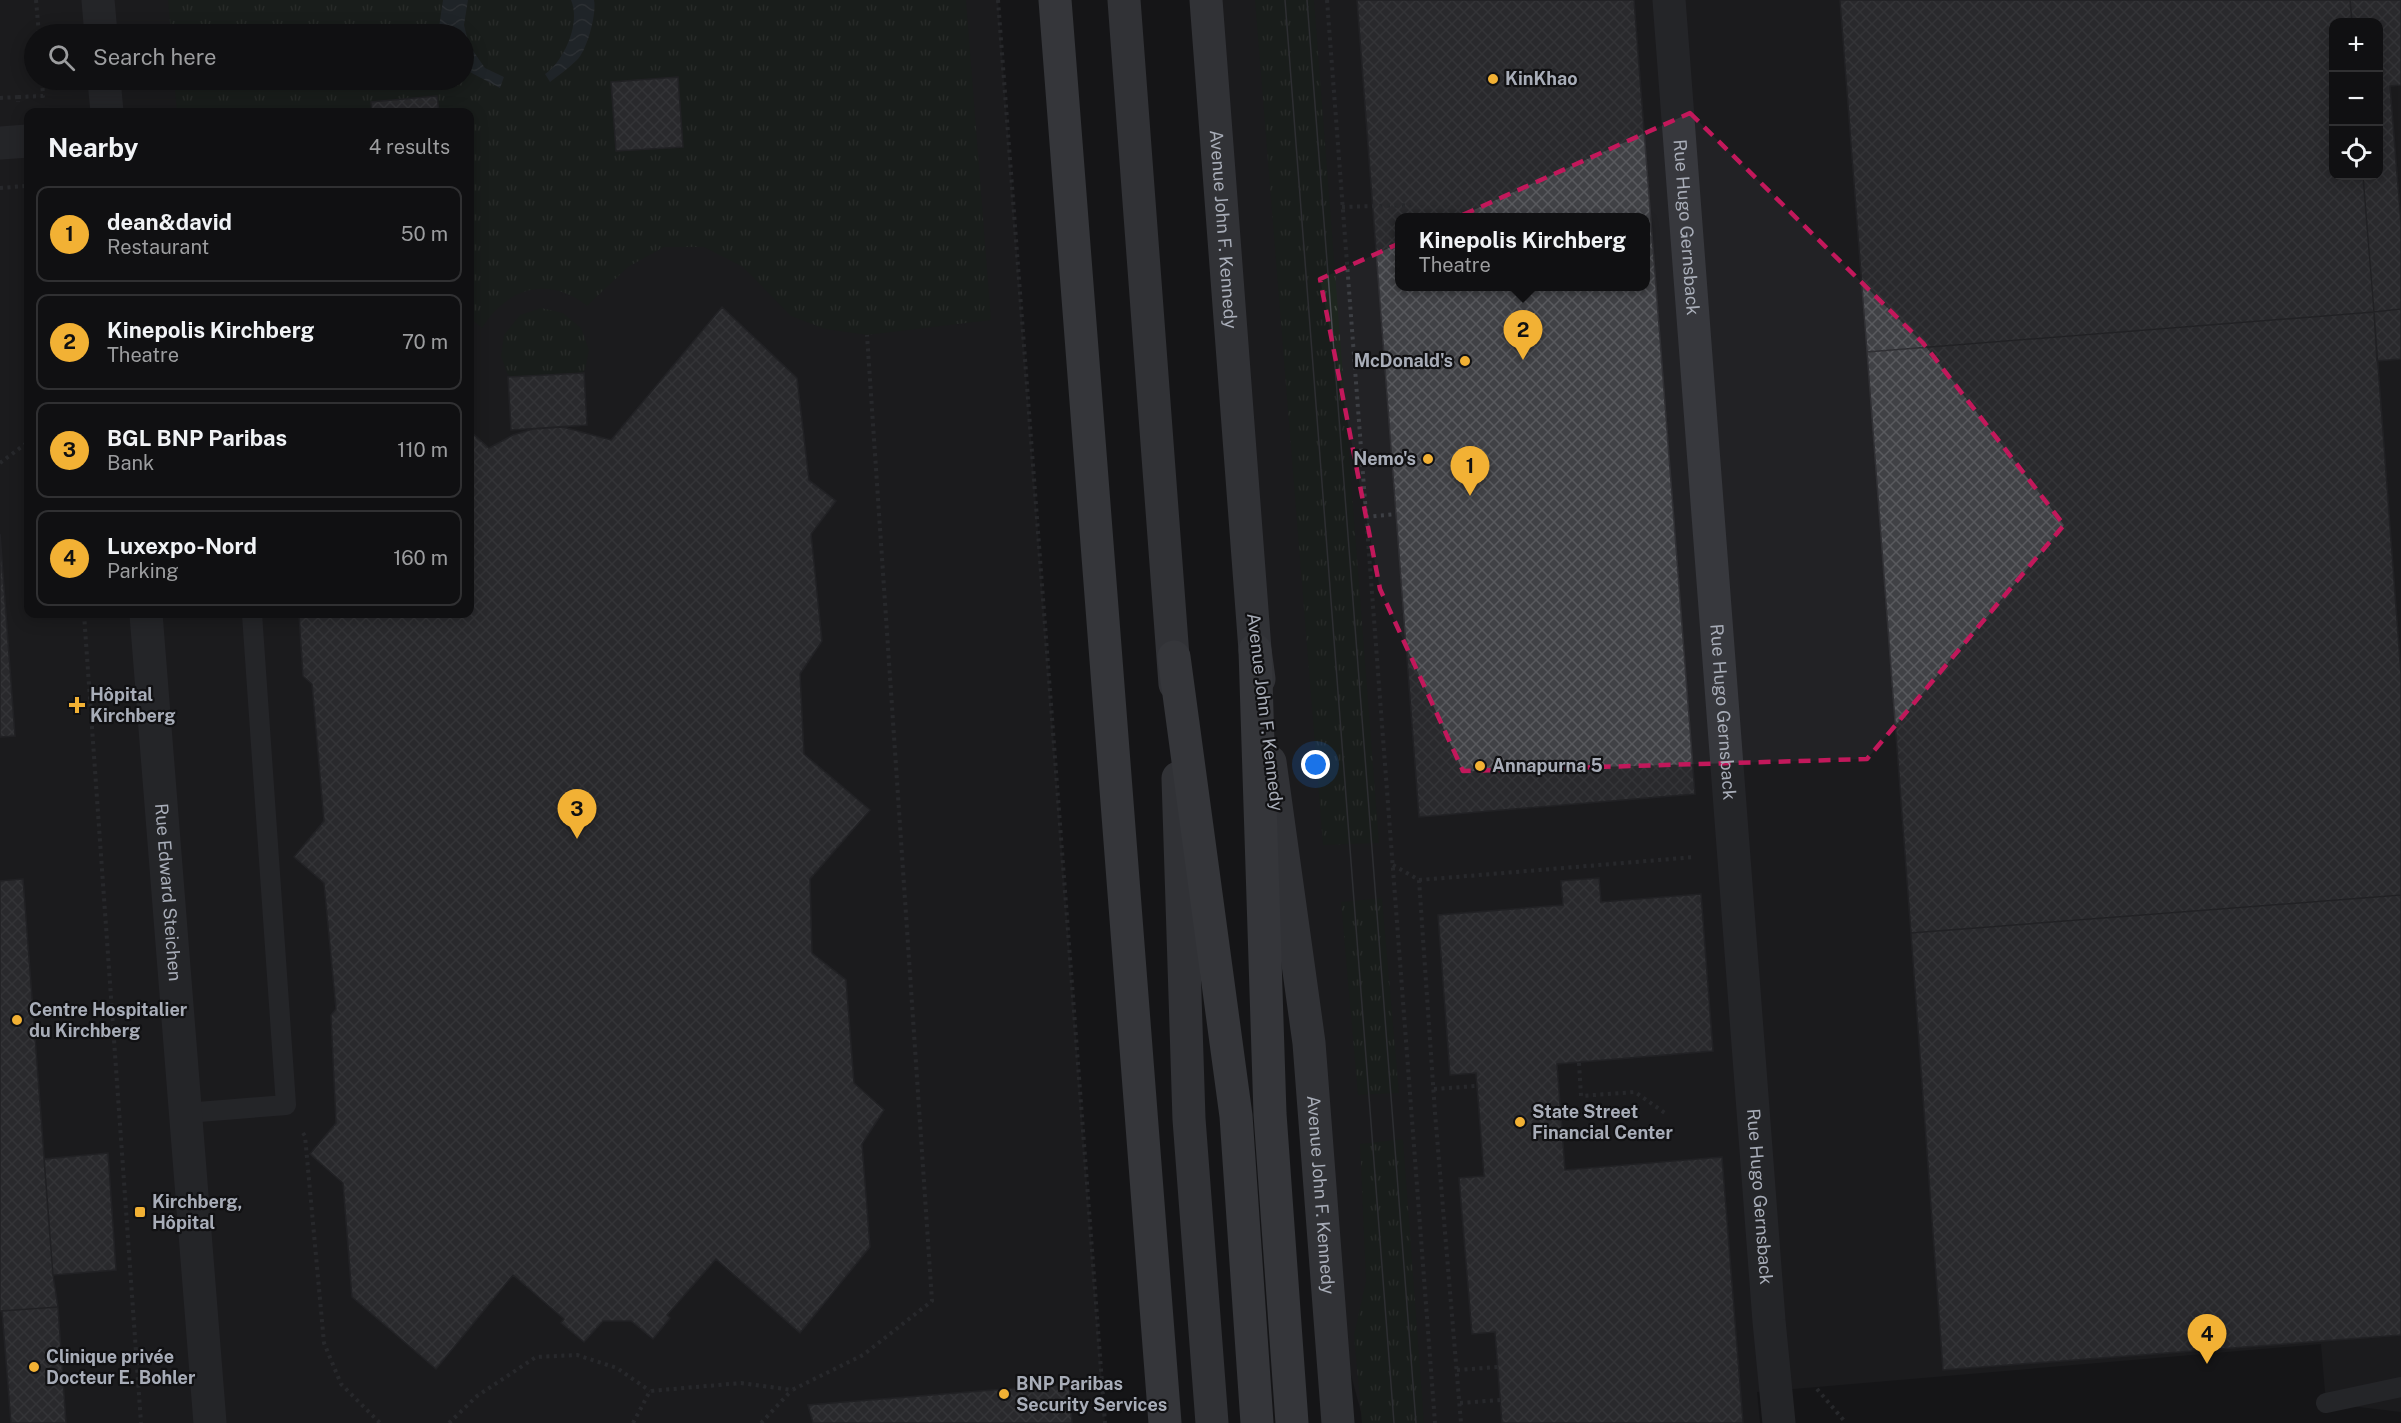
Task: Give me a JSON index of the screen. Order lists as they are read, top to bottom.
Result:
{
  "streets": {
    "main road": ["Avenue John F. Kennedy"],
    "street": ["Rue Hugo Gernsback", "Rue Edward Steichen"]
  },
  "places": {
    "other": [
      "KinKhao",
      "McDonald's",
      "Nemo's",
      "Annapurna 5",
      "Centre Hospitalier du Kirchberg",
      "State Street Financial Center",
      "Clinique privée Docteur E. Bohler",
      "BNP Paribas Security Services"
    ],
    "health": ["Hôpital Kirchberg"],
    "transit": ["Kirchberg, Hôpital"]
  },
  "page": {
    "map_buttons": ["+", "−"],
    "search": "Search here",
    "heading": ["Nearby", "4 results"],
    "list": [
      {
        "mark": "1",
        "name": "dean&david",
        "note": "Restaurant",
        "value": "50 m"
      },
      {
        "mark": "2",
        "name": "Kinepolis Kirchberg",
        "note": "Theatre",
        "value": "70 m"
      },
      {
        "mark": "3",
        "name": "BGL BNP Paribas",
        "note": "Bank",
        "value": "110 m"
      },
      {
        "mark": "4",
        "name": "Luxexpo-Nord",
        "note": "Parking",
        "value": "160 m"
      }
    ],
    "popup": ["Kinepolis Kirchberg", "Theatre"],
    "pins": [
      "2",
      "1",
      "3",
      "4"
    ]
  }
}
